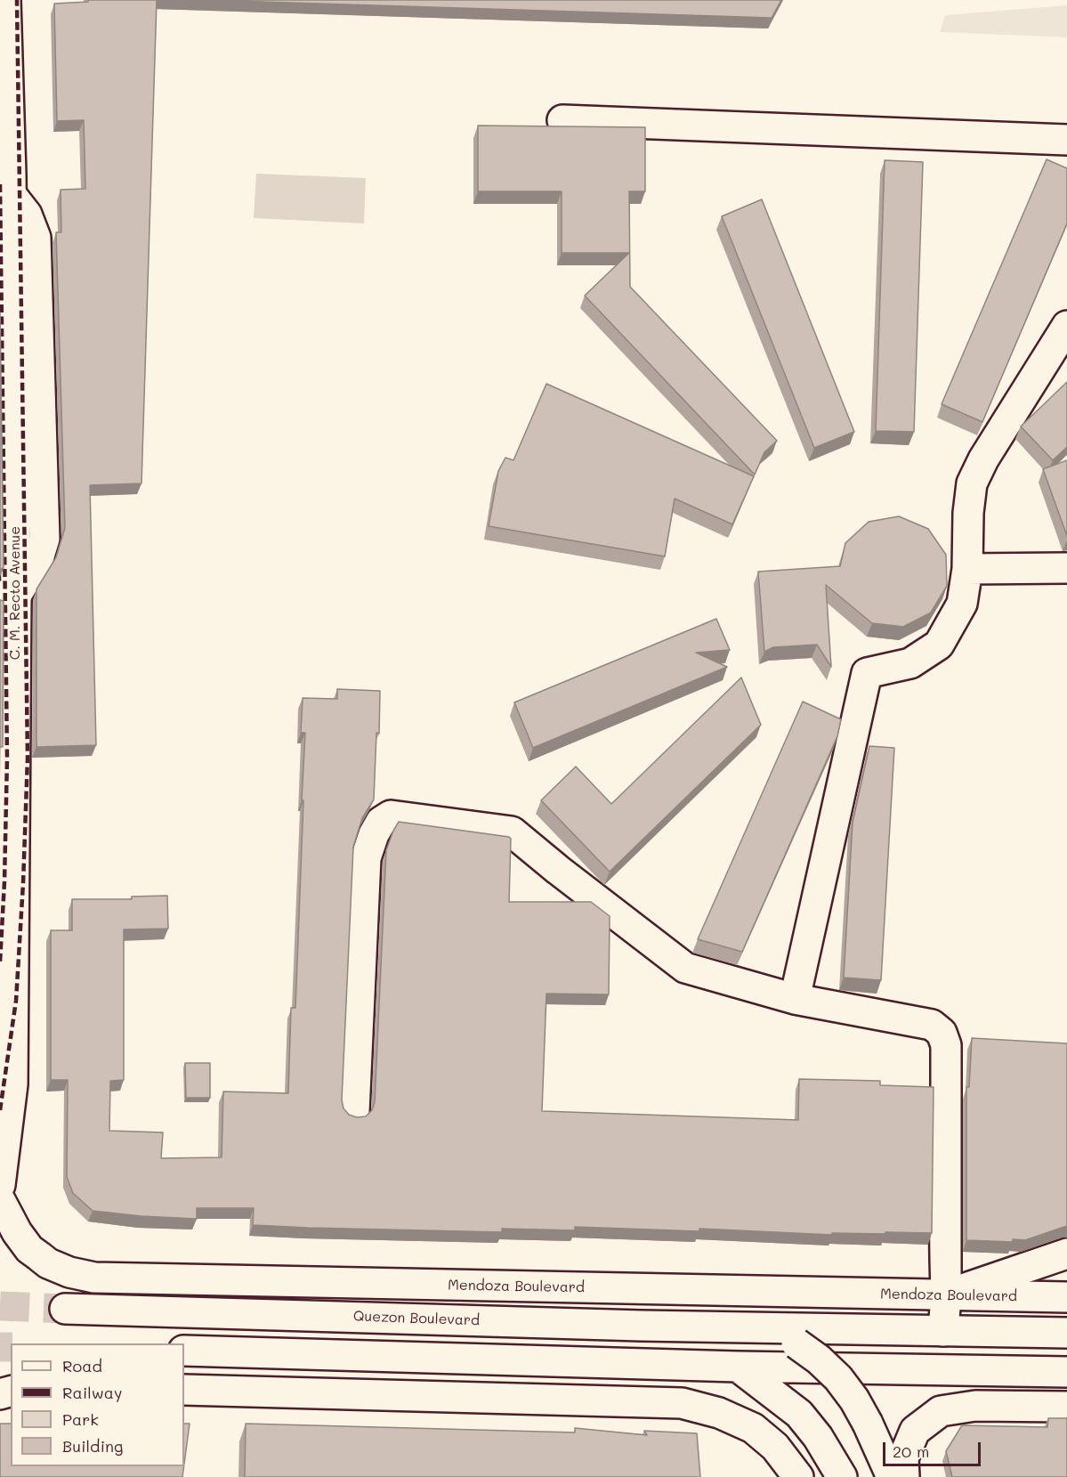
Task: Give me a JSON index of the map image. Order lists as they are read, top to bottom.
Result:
{
  "streets": {
    "main road": ["C. M. Recto Avenue", "Mendoza Boulevard", "Quezon Boulevard"]
  },
  "legend": [
    "Road",
    "Railway",
    "Park",
    "Building"
  ],
  "scale_bar": "20 m"
}
